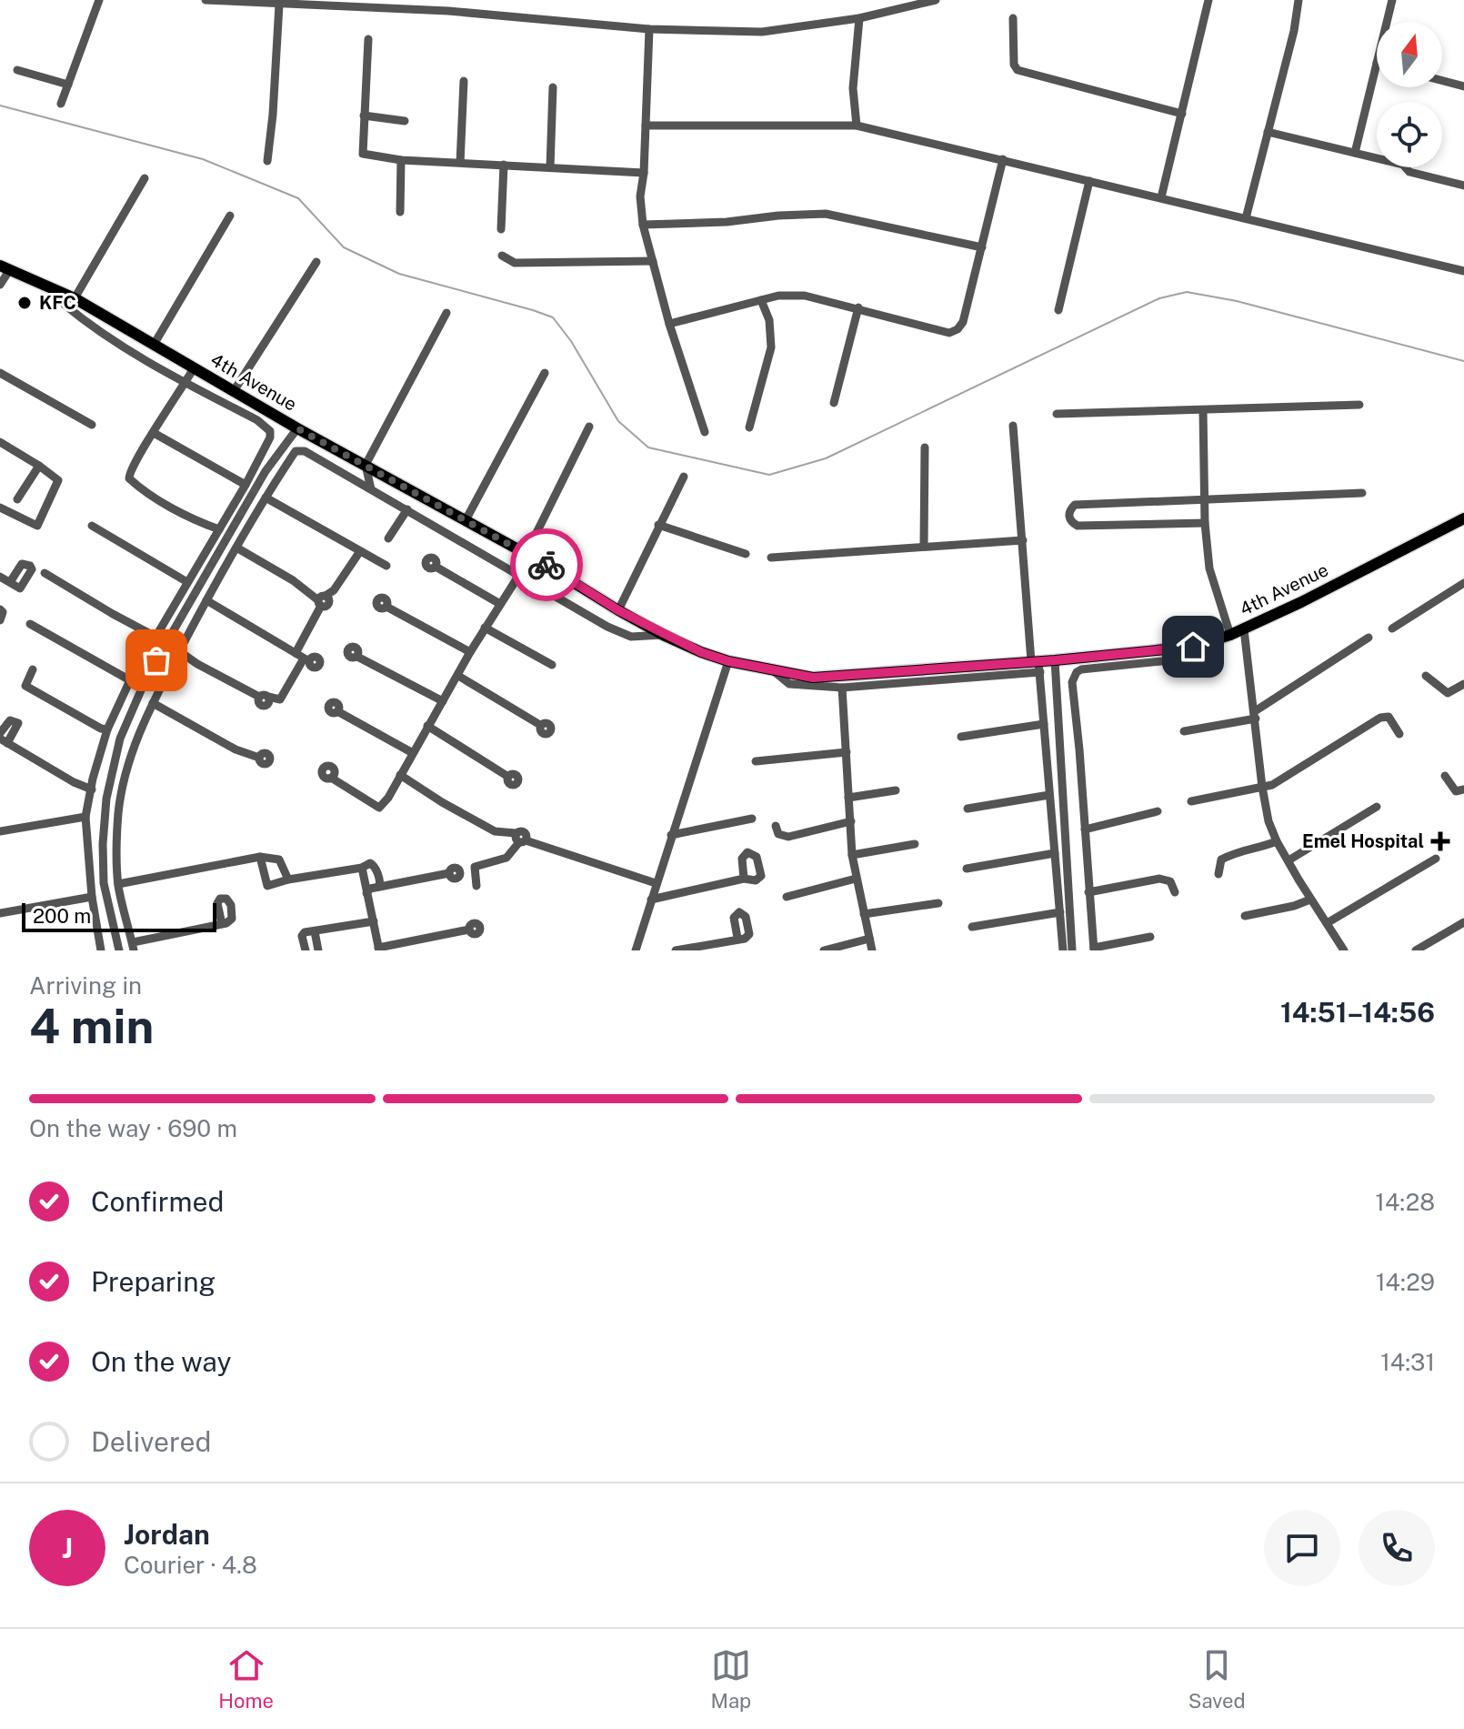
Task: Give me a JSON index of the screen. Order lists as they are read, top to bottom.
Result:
{
  "streets": {
    "main road": ["4th Avenue"]
  },
  "places": {
    "other": ["KFC"],
    "health": ["Emel Hospital"]
  },
  "scale_bar": "200 m",
  "north": "top",
  "page": {
    "scale": "200 m",
    "heading": ["4 min", "Arriving in", "14:51–14:56"],
    "panel": ["Jordan", "Courier · 4.8"],
    "bar": "On the way · 690 m",
    "list": [
      ["Confirmed", "14:28"],
      ["Preparing", "14:29"],
      ["On the way", "14:31"],
      "Delivered"
    ],
    "round": "J",
    "tabs": ["Home", "Map", "Saved"]
  }
}
